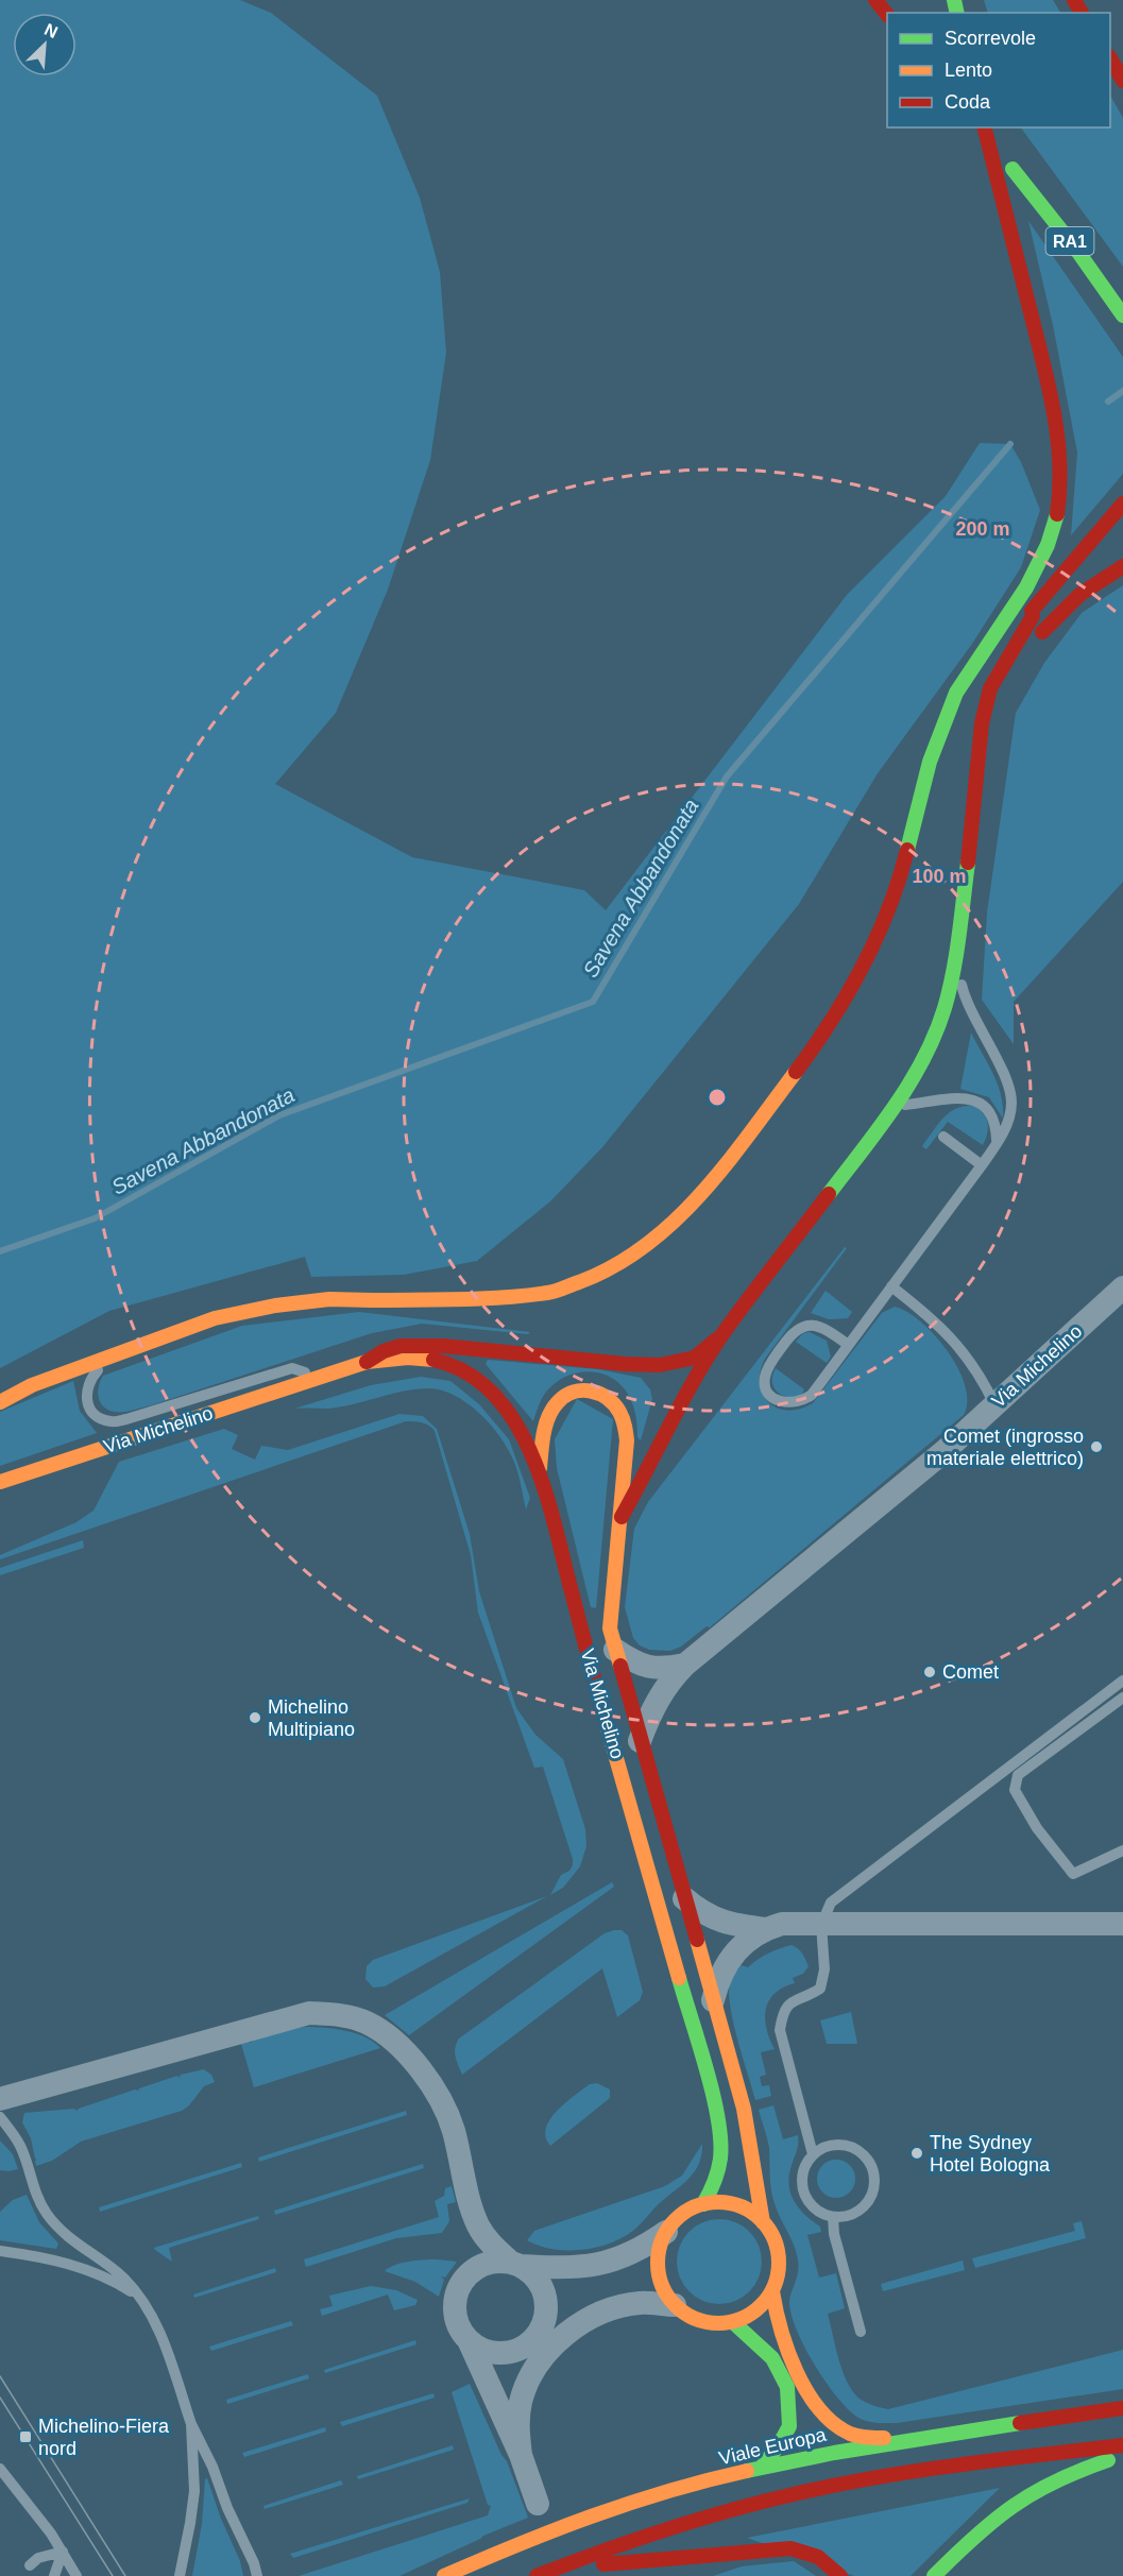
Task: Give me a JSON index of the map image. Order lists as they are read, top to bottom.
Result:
{
  "streets": {
    "main road": ["RA1", "Via Michelino", "Viale Europa"]
  },
  "water": ["Savena Abbandonata"],
  "places": {
    "other": [
      "Comet (ingrosso materiale elettrico)",
      "Comet",
      "Michelino Multipiano",
      "The Sydney Hotel Bologna"
    ],
    "transit": ["Michelino-Fiera nord"]
  },
  "legend": ["Scorrevole", "Lento", "Coda"],
  "north": "top right",
  "rings": ["200 m", "100 m"]
}
